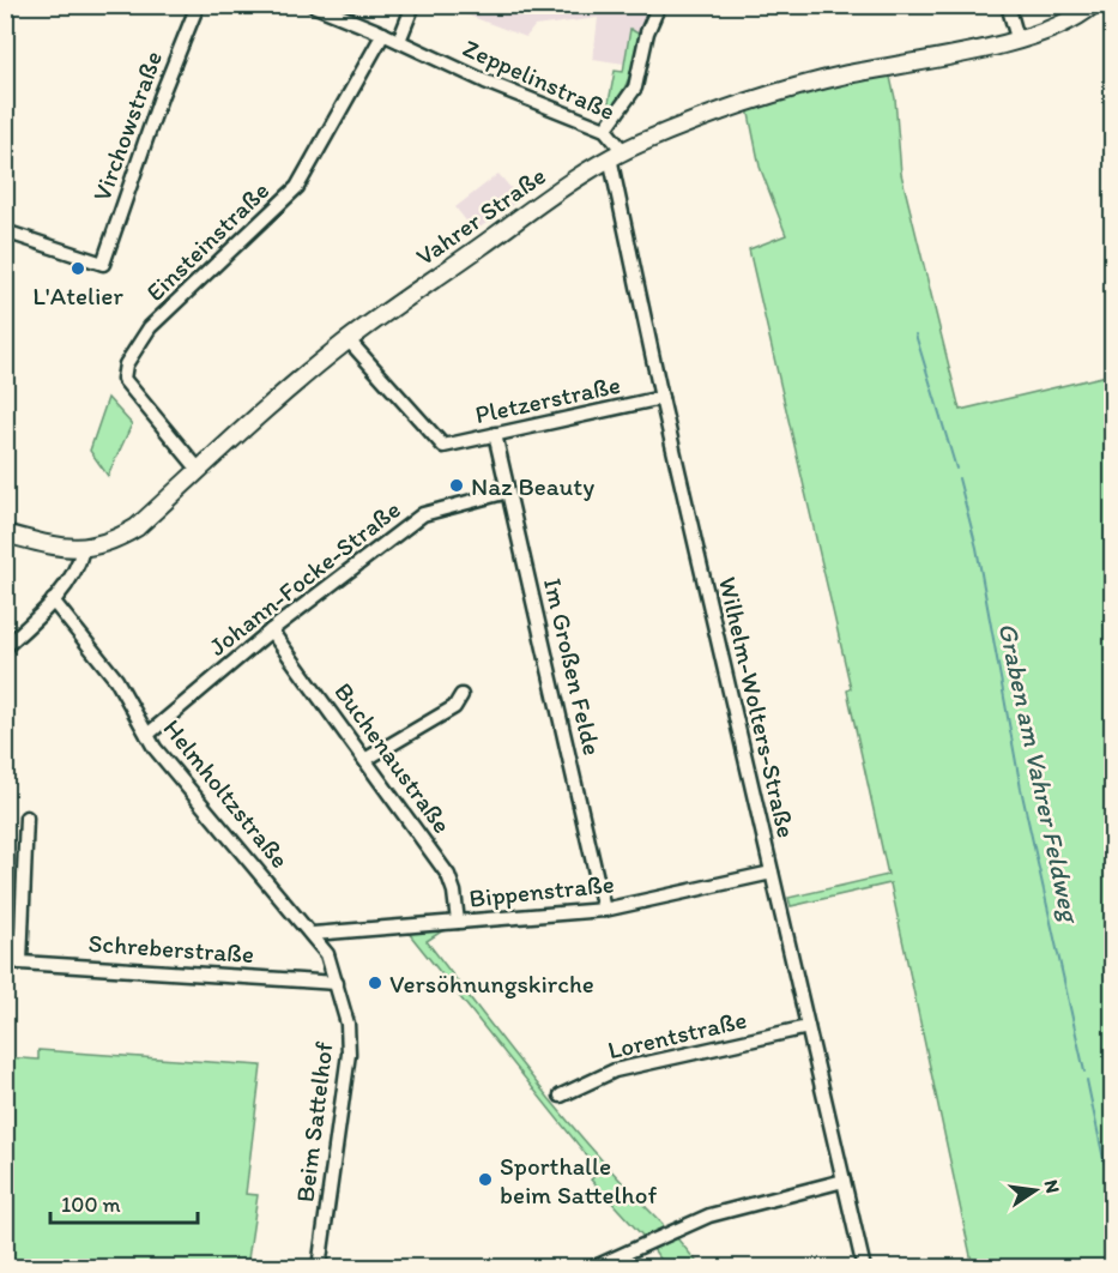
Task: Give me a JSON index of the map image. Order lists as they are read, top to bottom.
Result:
{
  "streets": {
    "main road": ["Vahrer Straße"],
    "street": [
      "Zeppelinstraße",
      "Virchowstraße",
      "Einsteinstraße",
      "Pletzerstraße",
      "Johann-Focke-Straße",
      "Im Großen Felde",
      "Wilhelm-Wolters-Straße",
      "Buchenaustraße",
      "Helmholtzstraße",
      "Bippenstraße",
      "Schreberstraße",
      "Lorentstraße",
      "Beim Sattelhof"
    ]
  },
  "crossings": [
    ["Zeppelinstraße", "Vahrer Straße"],
    ["Zeppelinstraße", "Einsteinstraße"],
    ["Zeppelinstraße", "Wilhelm-Wolters-Straße"],
    ["Vahrer Straße", "Einsteinstraße"],
    ["Vahrer Straße", "Pletzerstraße"],
    ["Vahrer Straße", "Wilhelm-Wolters-Straße"],
    ["Pletzerstraße", "Im Großen Felde"],
    ["Pletzerstraße", "Wilhelm-Wolters-Straße"],
    ["Johann-Focke-Straße", "Im Großen Felde"],
    ["Johann-Focke-Straße", "Buchenaustraße"],
    ["Johann-Focke-Straße", "Helmholtzstraße"],
    ["Im Großen Felde", "Bippenstraße"],
    ["Wilhelm-Wolters-Straße", "Bippenstraße"],
    ["Wilhelm-Wolters-Straße", "Lorentstraße"],
    ["Buchenaustraße", "Bippenstraße"],
    ["Helmholtzstraße", "Bippenstraße"],
    ["Helmholtzstraße", "Schreberstraße"],
    ["Helmholtzstraße", "Beim Sattelhof"],
    ["Schreberstraße", "Beim Sattelhof"]
  ],
  "water": ["Graben am Vahrer Feldweg"],
  "places": [
    "L'Atelier",
    "Naz Beauty",
    "Versöhnungskirche",
    "Sporthalle beim Sattelhof"
  ],
  "scale_bar": "100 m",
  "north": "right"
}
